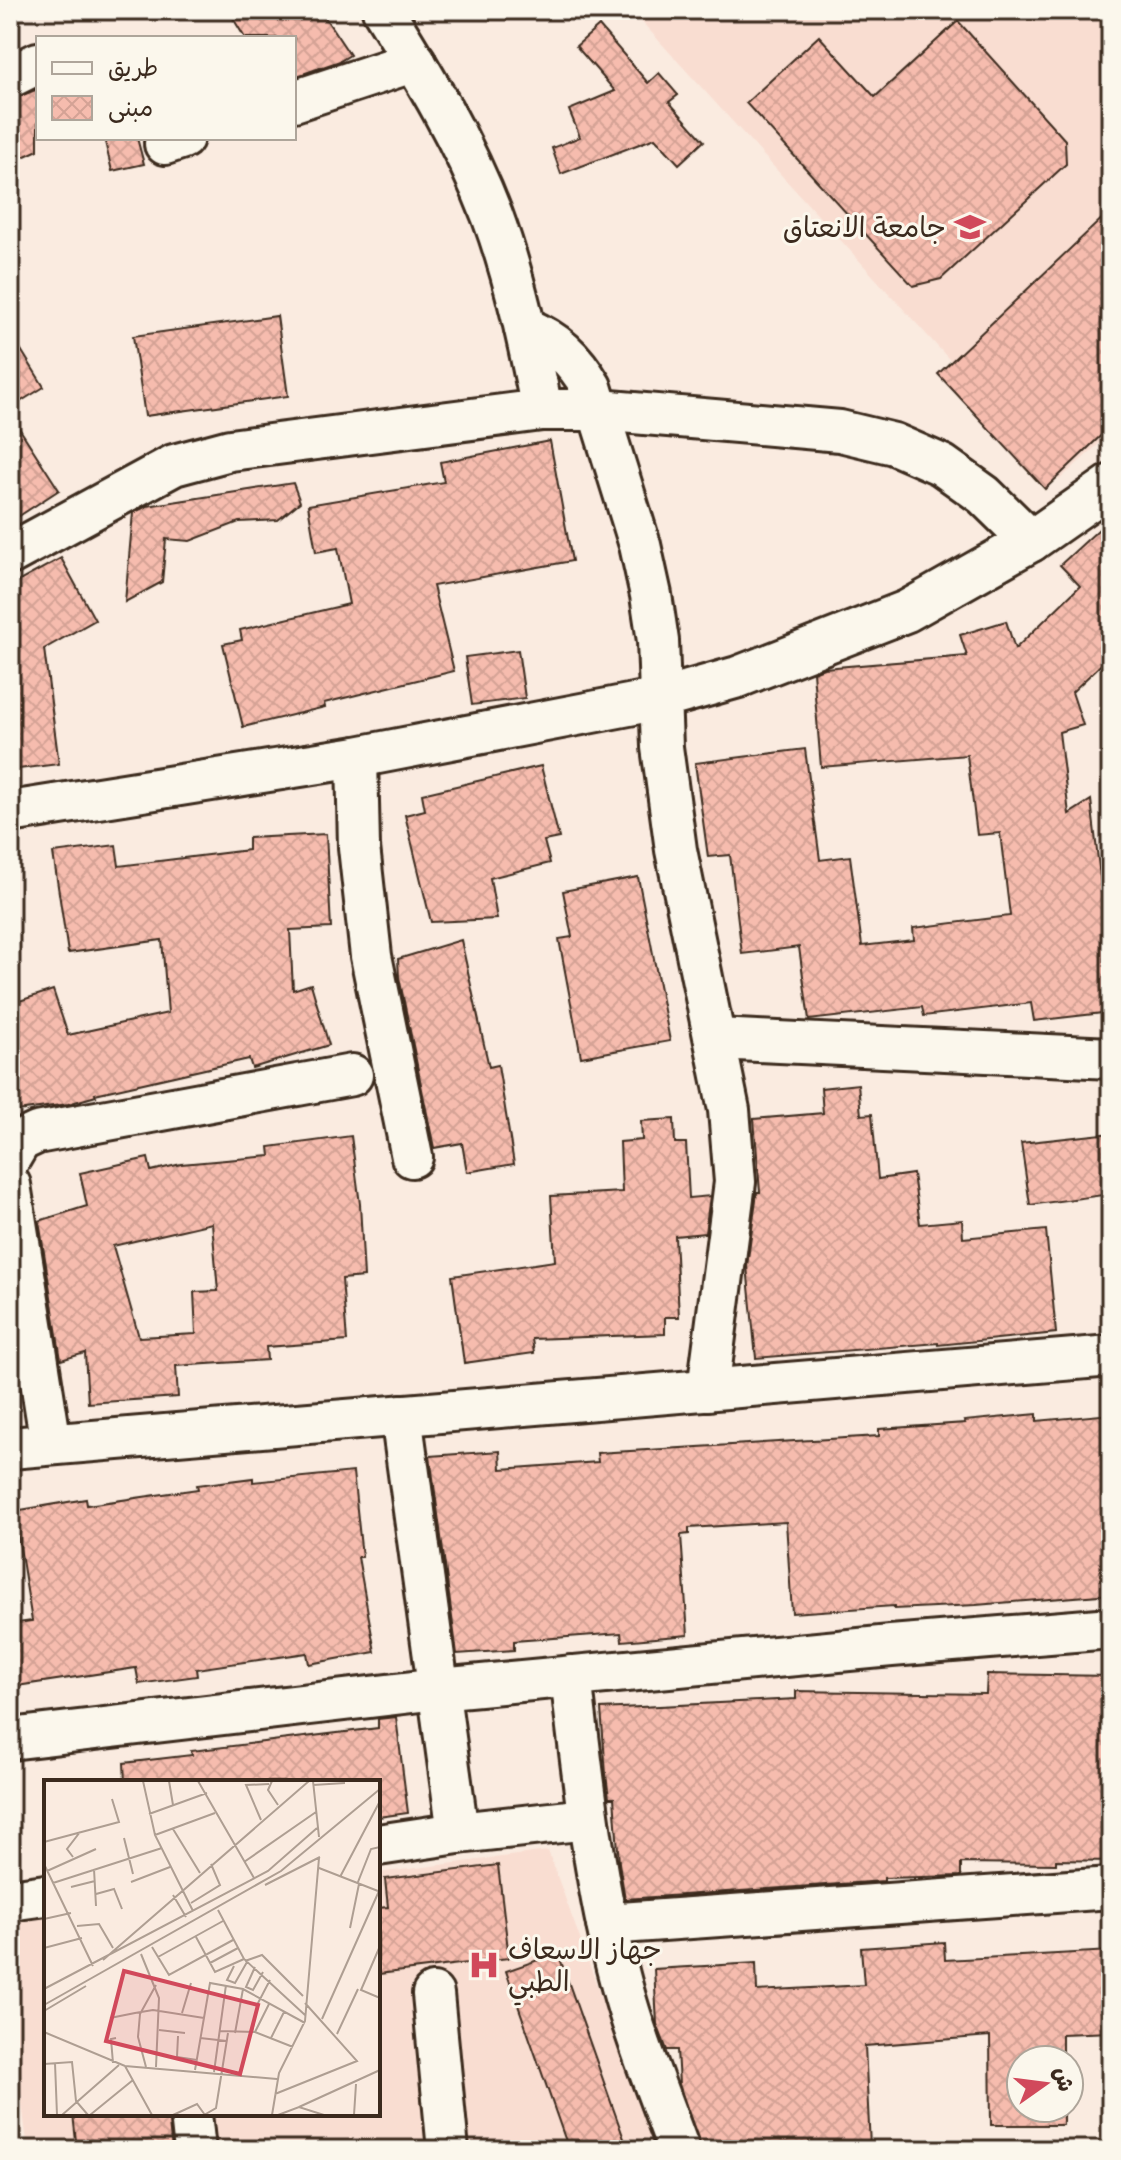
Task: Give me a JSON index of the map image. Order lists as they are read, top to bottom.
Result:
{
  "places": {
    "school or university": ["جامعة الانعتاق"],
    "hospital": ["جهاز الاسعاف الطبي"]
  },
  "legend": ["طريق", "مبنى"],
  "north": "right"
}
